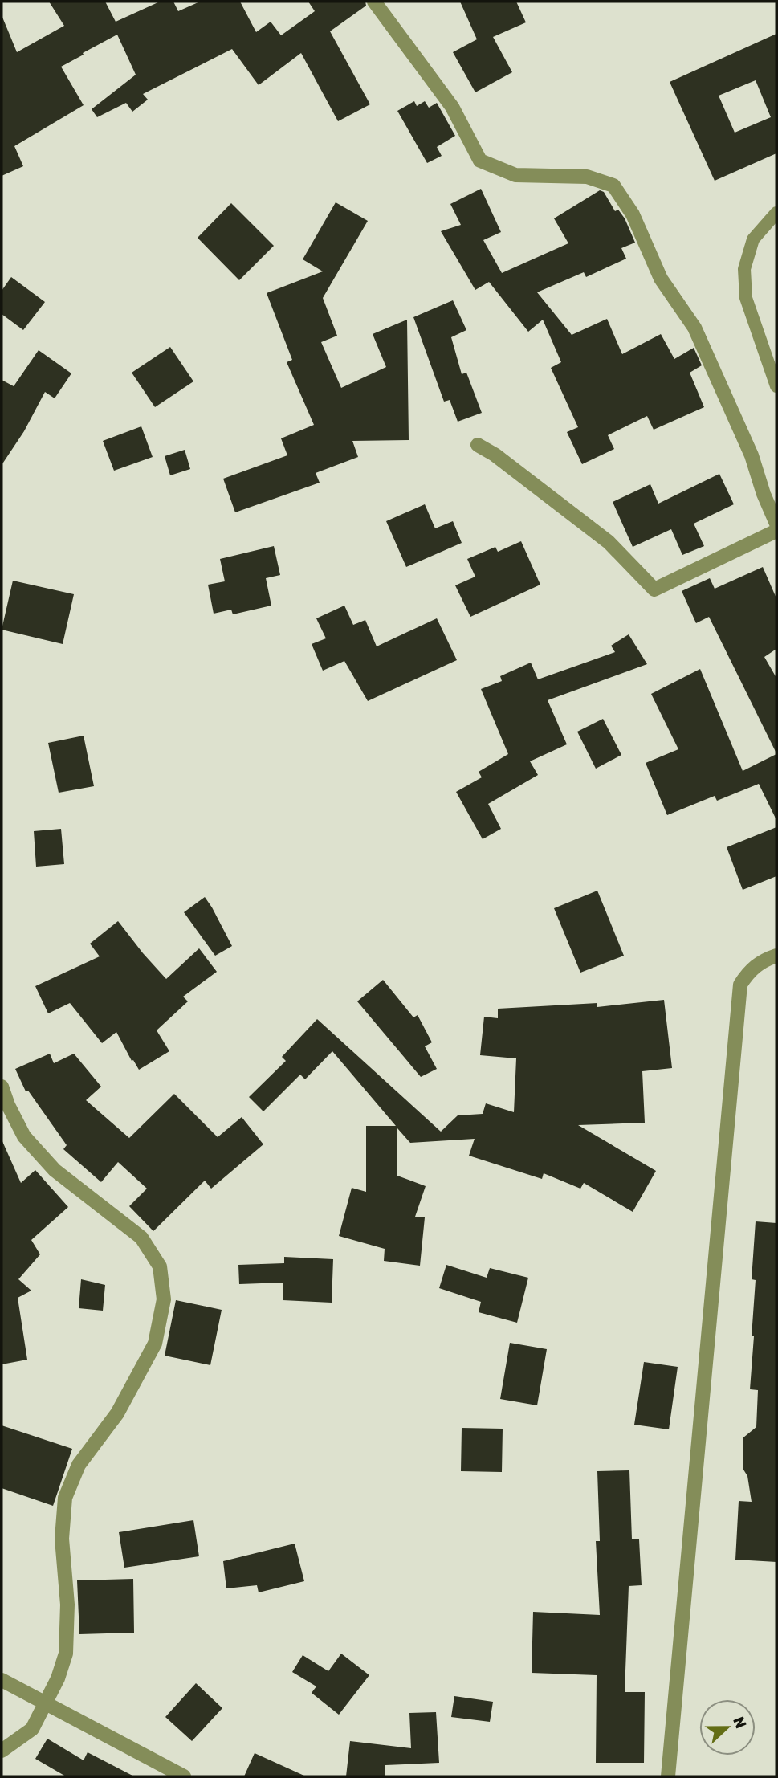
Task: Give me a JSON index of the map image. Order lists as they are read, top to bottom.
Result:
{
  "north": "right"
}
